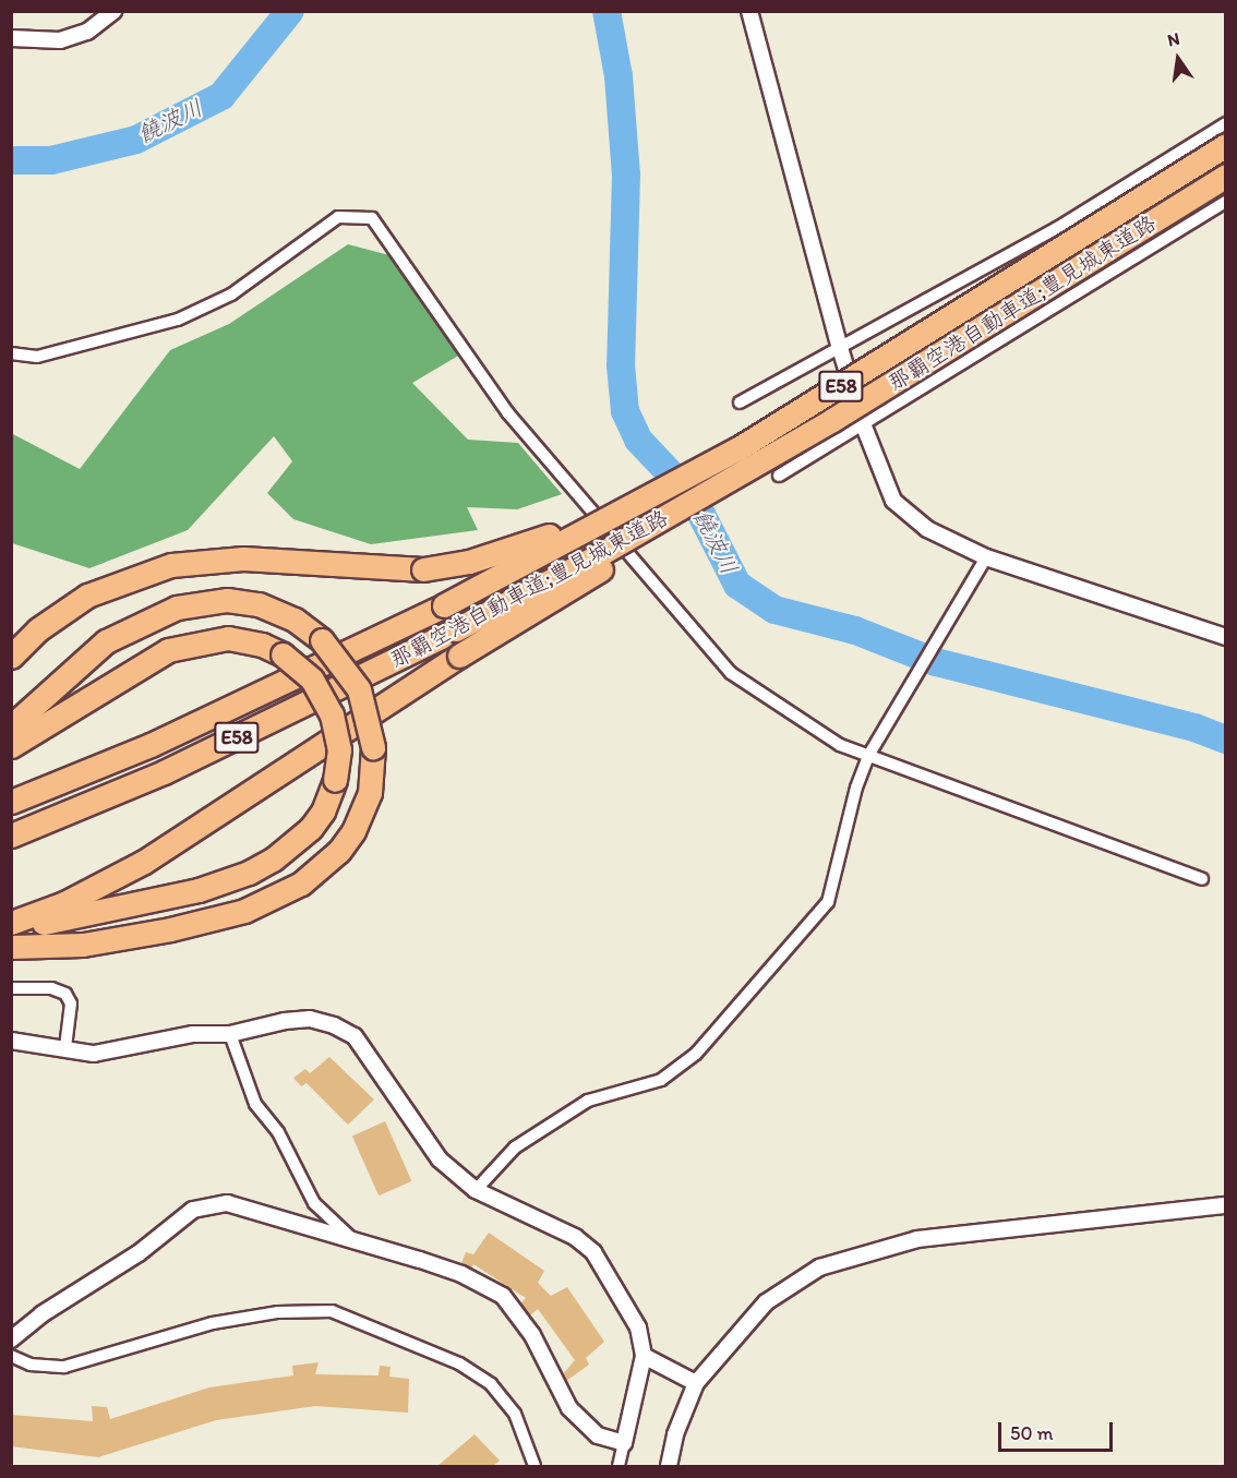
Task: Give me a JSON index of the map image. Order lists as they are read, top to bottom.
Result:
{
  "streets": {
    "highway": ["那覇空港自動車道;豊見城東道路", "E58"]
  },
  "water": ["饒波川"],
  "scale_bar": "50 m",
  "north": "top"
}
